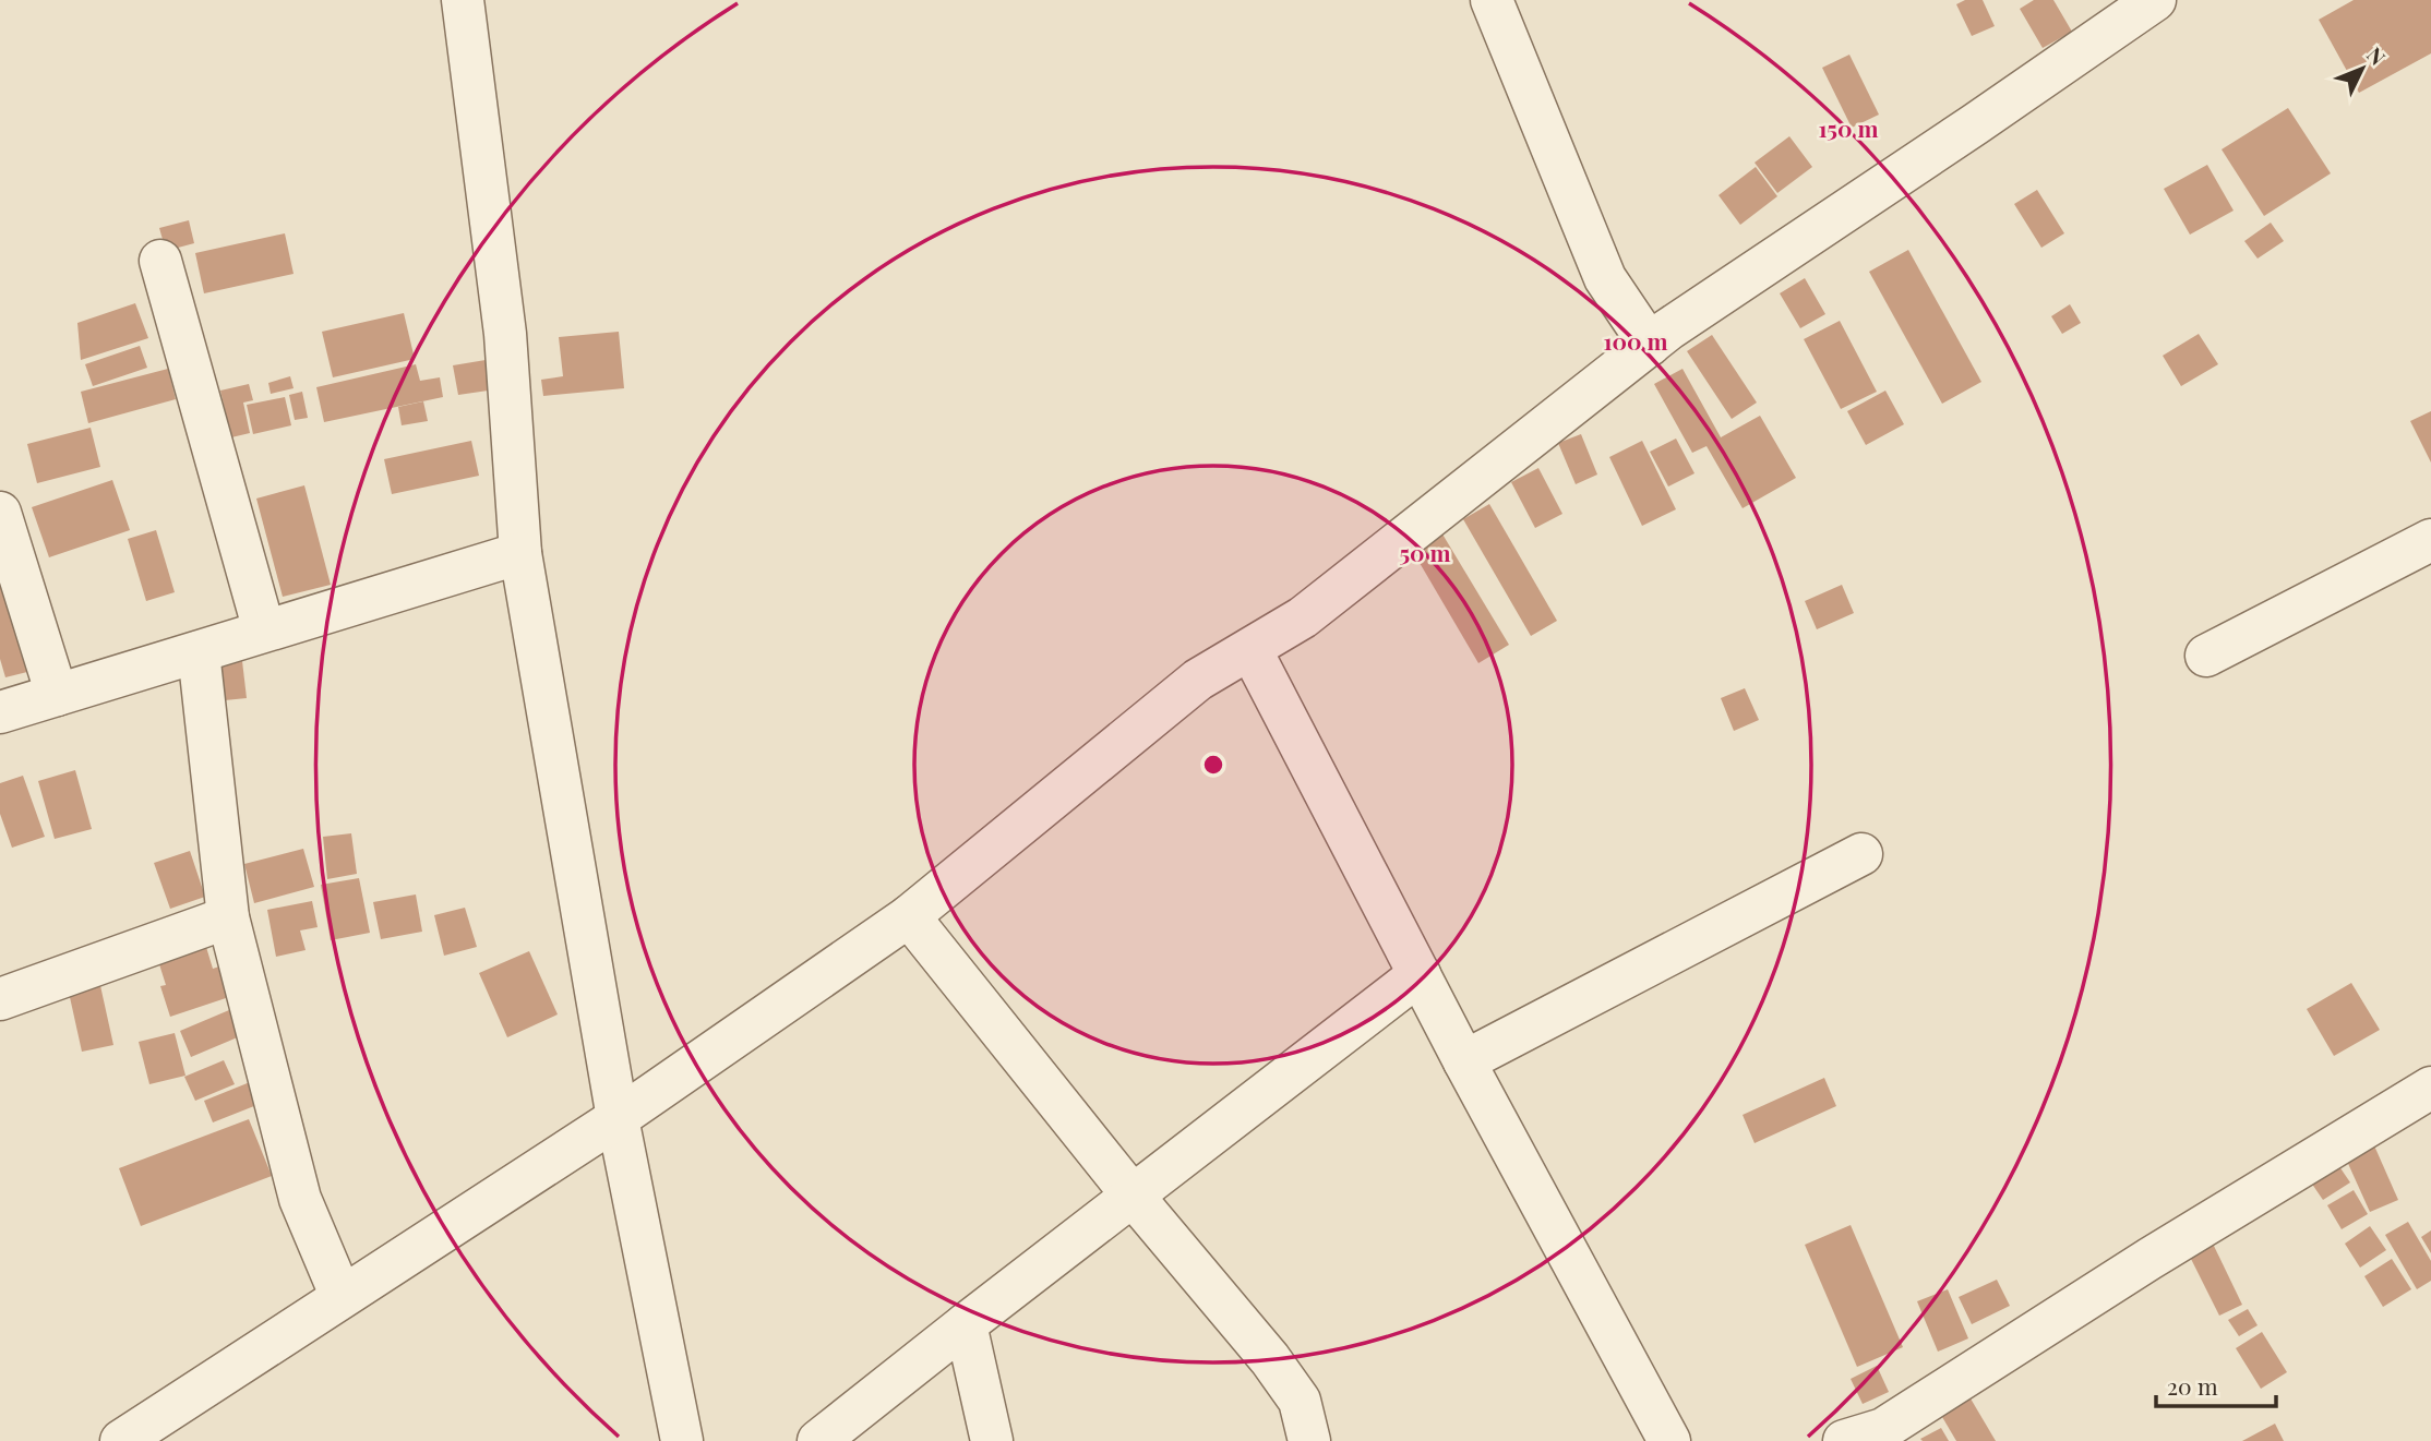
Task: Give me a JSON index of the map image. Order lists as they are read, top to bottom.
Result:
{
  "scale_bar": "20 m",
  "north": "top right",
  "rings": ["150 m", "100 m", "50 m"]
}
